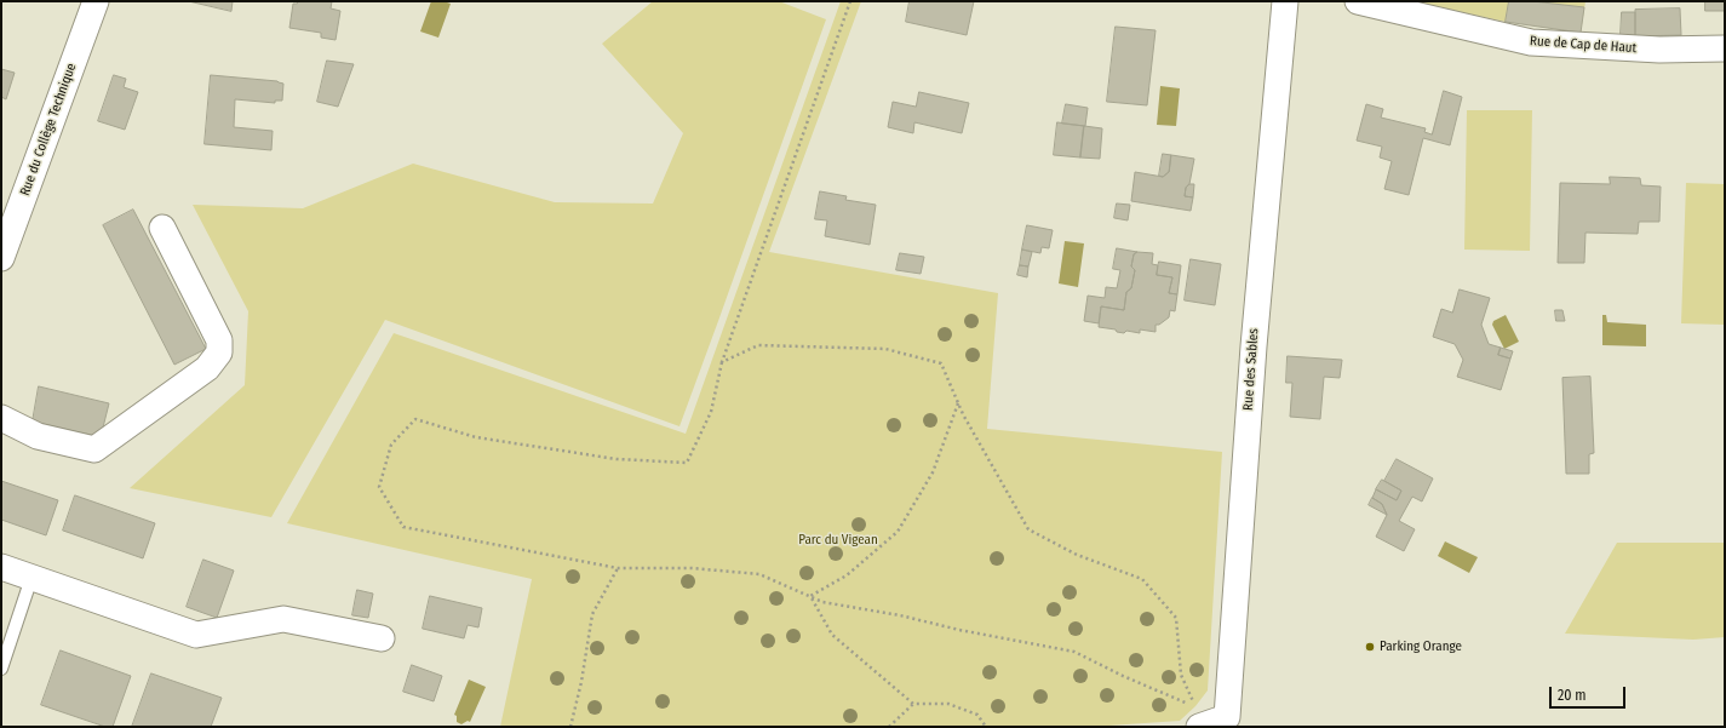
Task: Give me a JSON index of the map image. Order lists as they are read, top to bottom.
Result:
{
  "streets": {
    "street": ["Rue de Cap de Haut", "Rue du Collège Technique", "Rue des Sables"]
  },
  "parks": ["Parc du Vigean"],
  "places": ["Parking Orange"],
  "scale_bar": "20 m"
}
